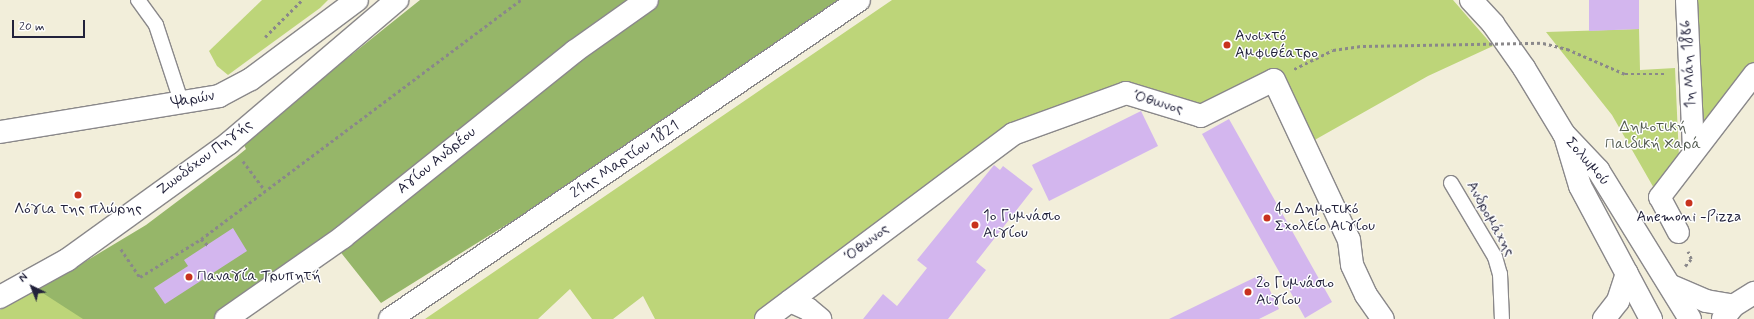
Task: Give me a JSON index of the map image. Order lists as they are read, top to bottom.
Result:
{
  "streets": {
    "street": [
      "1η Μάη 1886",
      "Ψαρών",
      "Όθωνος",
      "Ζωοδόχου Πηγής",
      "21ης Μαρτίου 1821",
      "Αγίου Ανδρέου",
      "Σολωμού"
    ],
    "lane": ["Ανδρομάχης"]
  },
  "parks": ["Δημοτική Παιδική Χαρά"],
  "places": [
    "Aνοιχτό Aμφιθέατρο",
    "Λόγια της πλώρης",
    "Anemoni -Pizza",
    "4ο Δημοτικό Σχολείο Αιγίου",
    "1ο Γυμνάσιο Αιγίου",
    "Παναγία Τρυπητή",
    "2ο Γυμνάσιο Αιγίου"
  ],
  "scale_bar": "20 m",
  "north": "top left"
}
